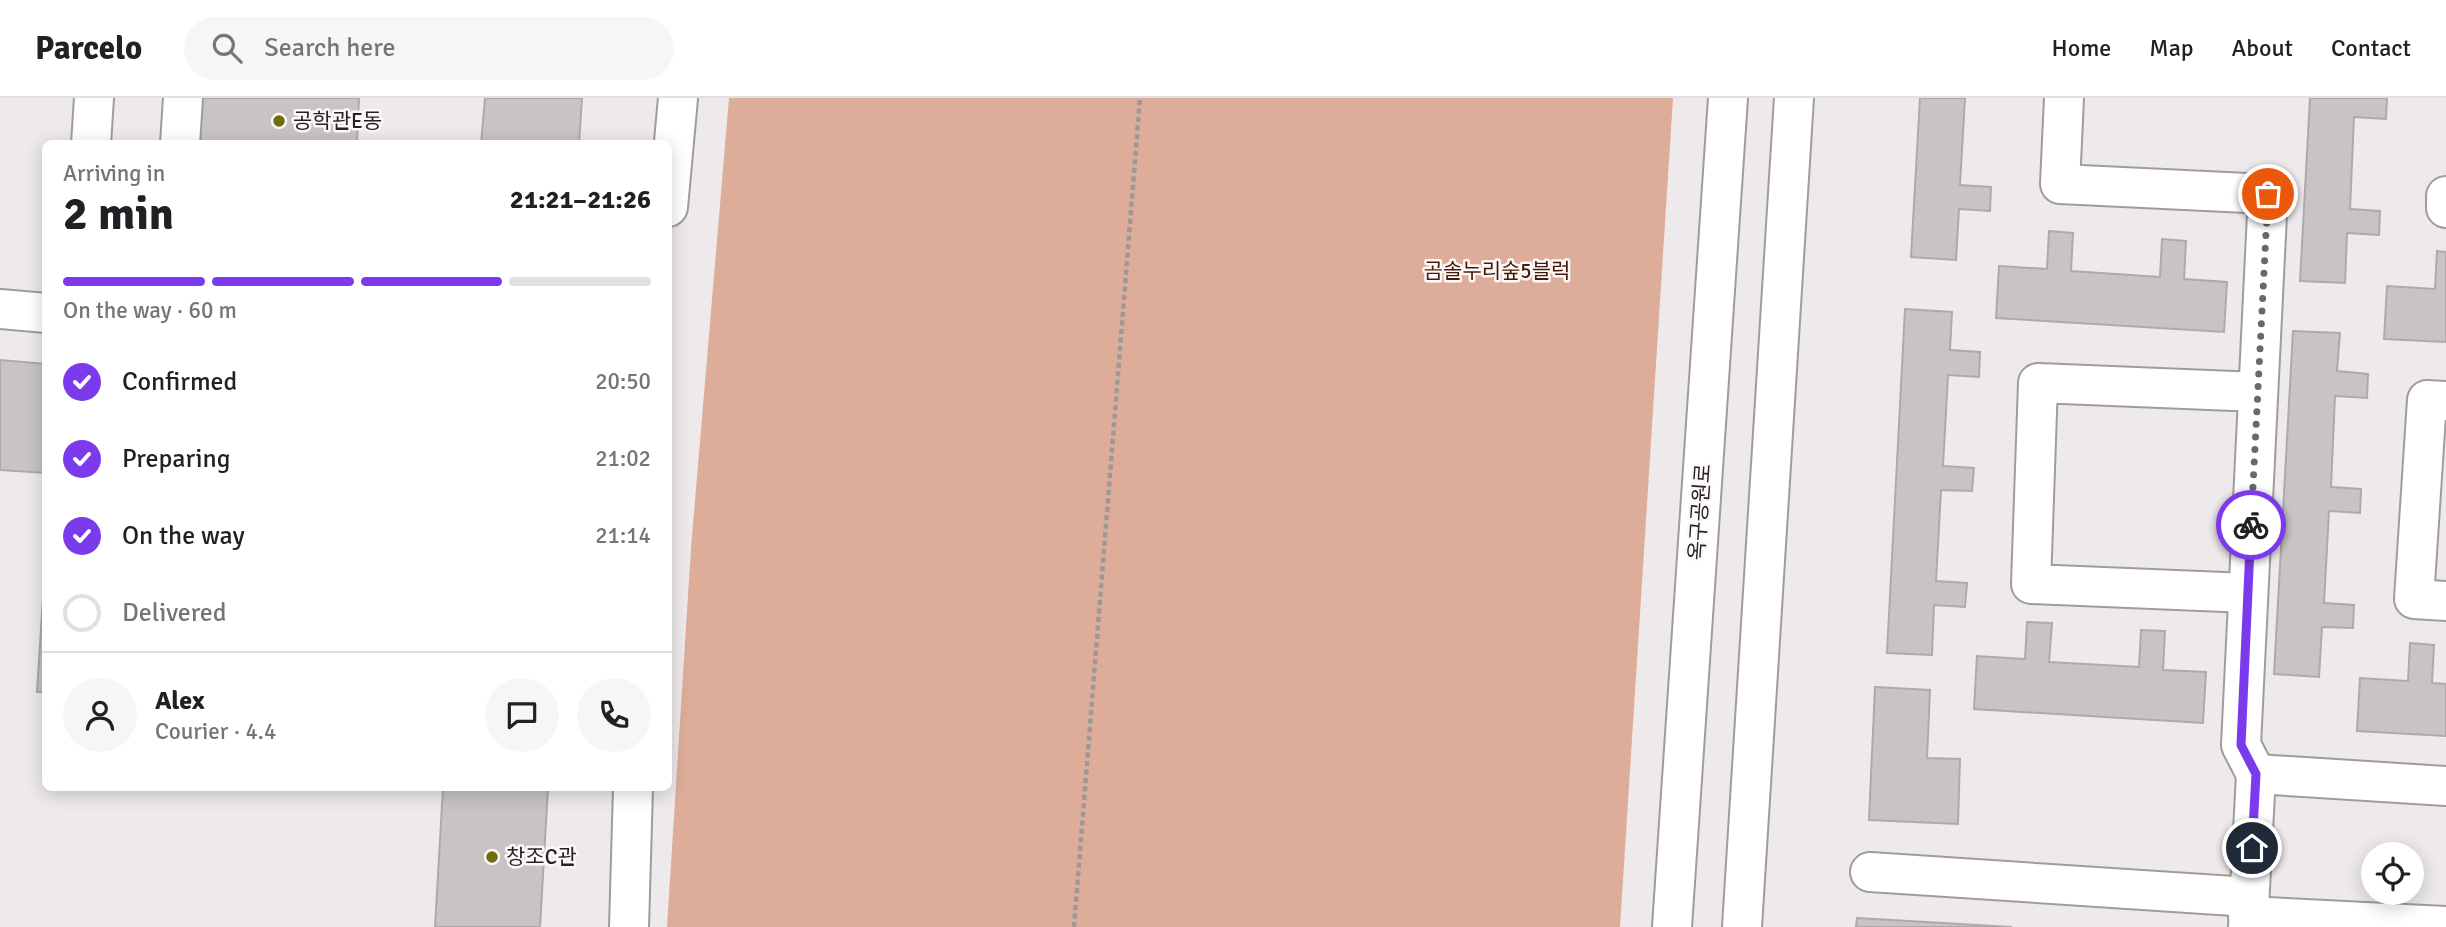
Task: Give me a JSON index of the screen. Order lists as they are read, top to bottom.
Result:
{
  "streets": {
    "street": ["옥구공원로"]
  },
  "parks": ["곰솔누리숲5블럭"],
  "places": ["공학관E동", "창조C관"],
  "page": {
    "header": "Parcelo",
    "search": "Search here",
    "nav": [
      "Home",
      "Map",
      "About",
      "Contact"
    ],
    "heading": ["2 min", "Arriving in", "21:21–21:26"],
    "panel": ["Alex", "Courier · 4.4"],
    "bar": "On the way · 60 m",
    "list": [
      ["Confirmed", "20:50"],
      ["Preparing", "21:02"],
      ["On the way", "21:14"],
      "Delivered"
    ]
  }
}
